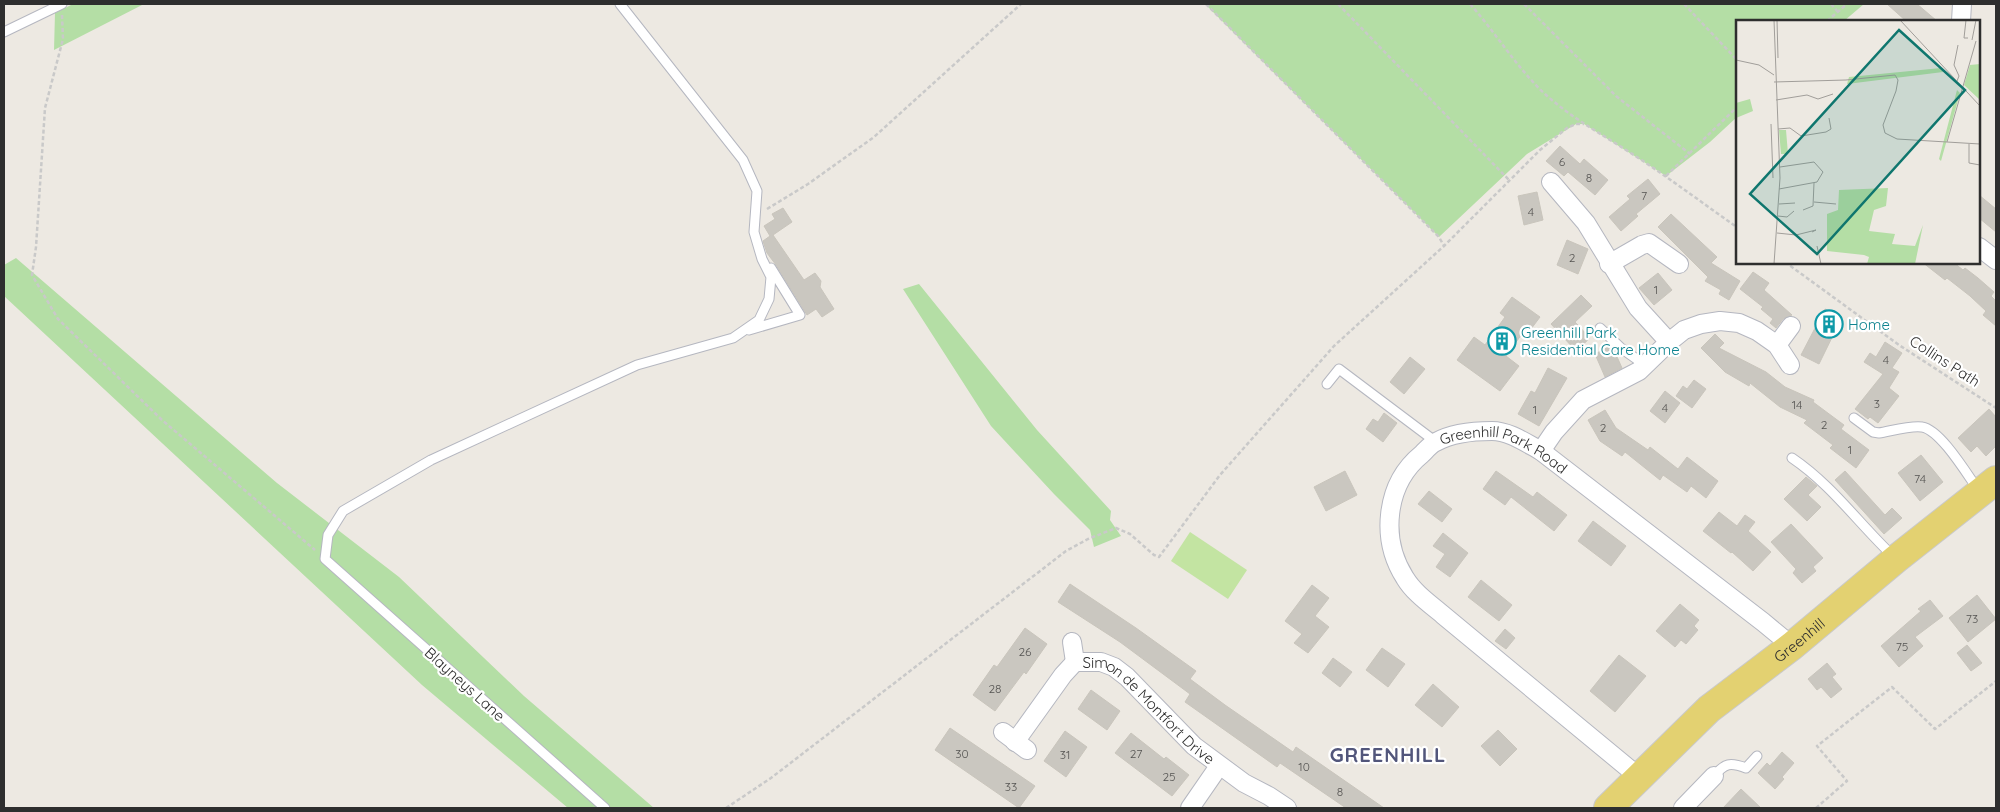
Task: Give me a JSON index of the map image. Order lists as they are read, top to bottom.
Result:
{
  "streets": {
    "main road": ["Greenhill"],
    "street": ["Greenhill Park Road", "Simon de Montfort Drive"],
    "lane": ["Blayneys Lane"],
    "path": ["Collins Path"]
  },
  "crossings": [
    ["Greenhill Park Road", "Greenhill"]
  ],
  "districts": ["GREENHILL"],
  "places": {
    "building": ["Home", "Greenhill Park Residential Care Home"]
  },
  "house_numbers": [
    "6",
    "8",
    "7",
    "4",
    "2",
    "1",
    "4",
    "3",
    "14",
    "4",
    "1",
    "2",
    "2",
    "1",
    "74",
    "73",
    "75",
    "26",
    "28",
    "30",
    "27",
    "31",
    "10",
    "25",
    "33",
    "8"
  ]
}
